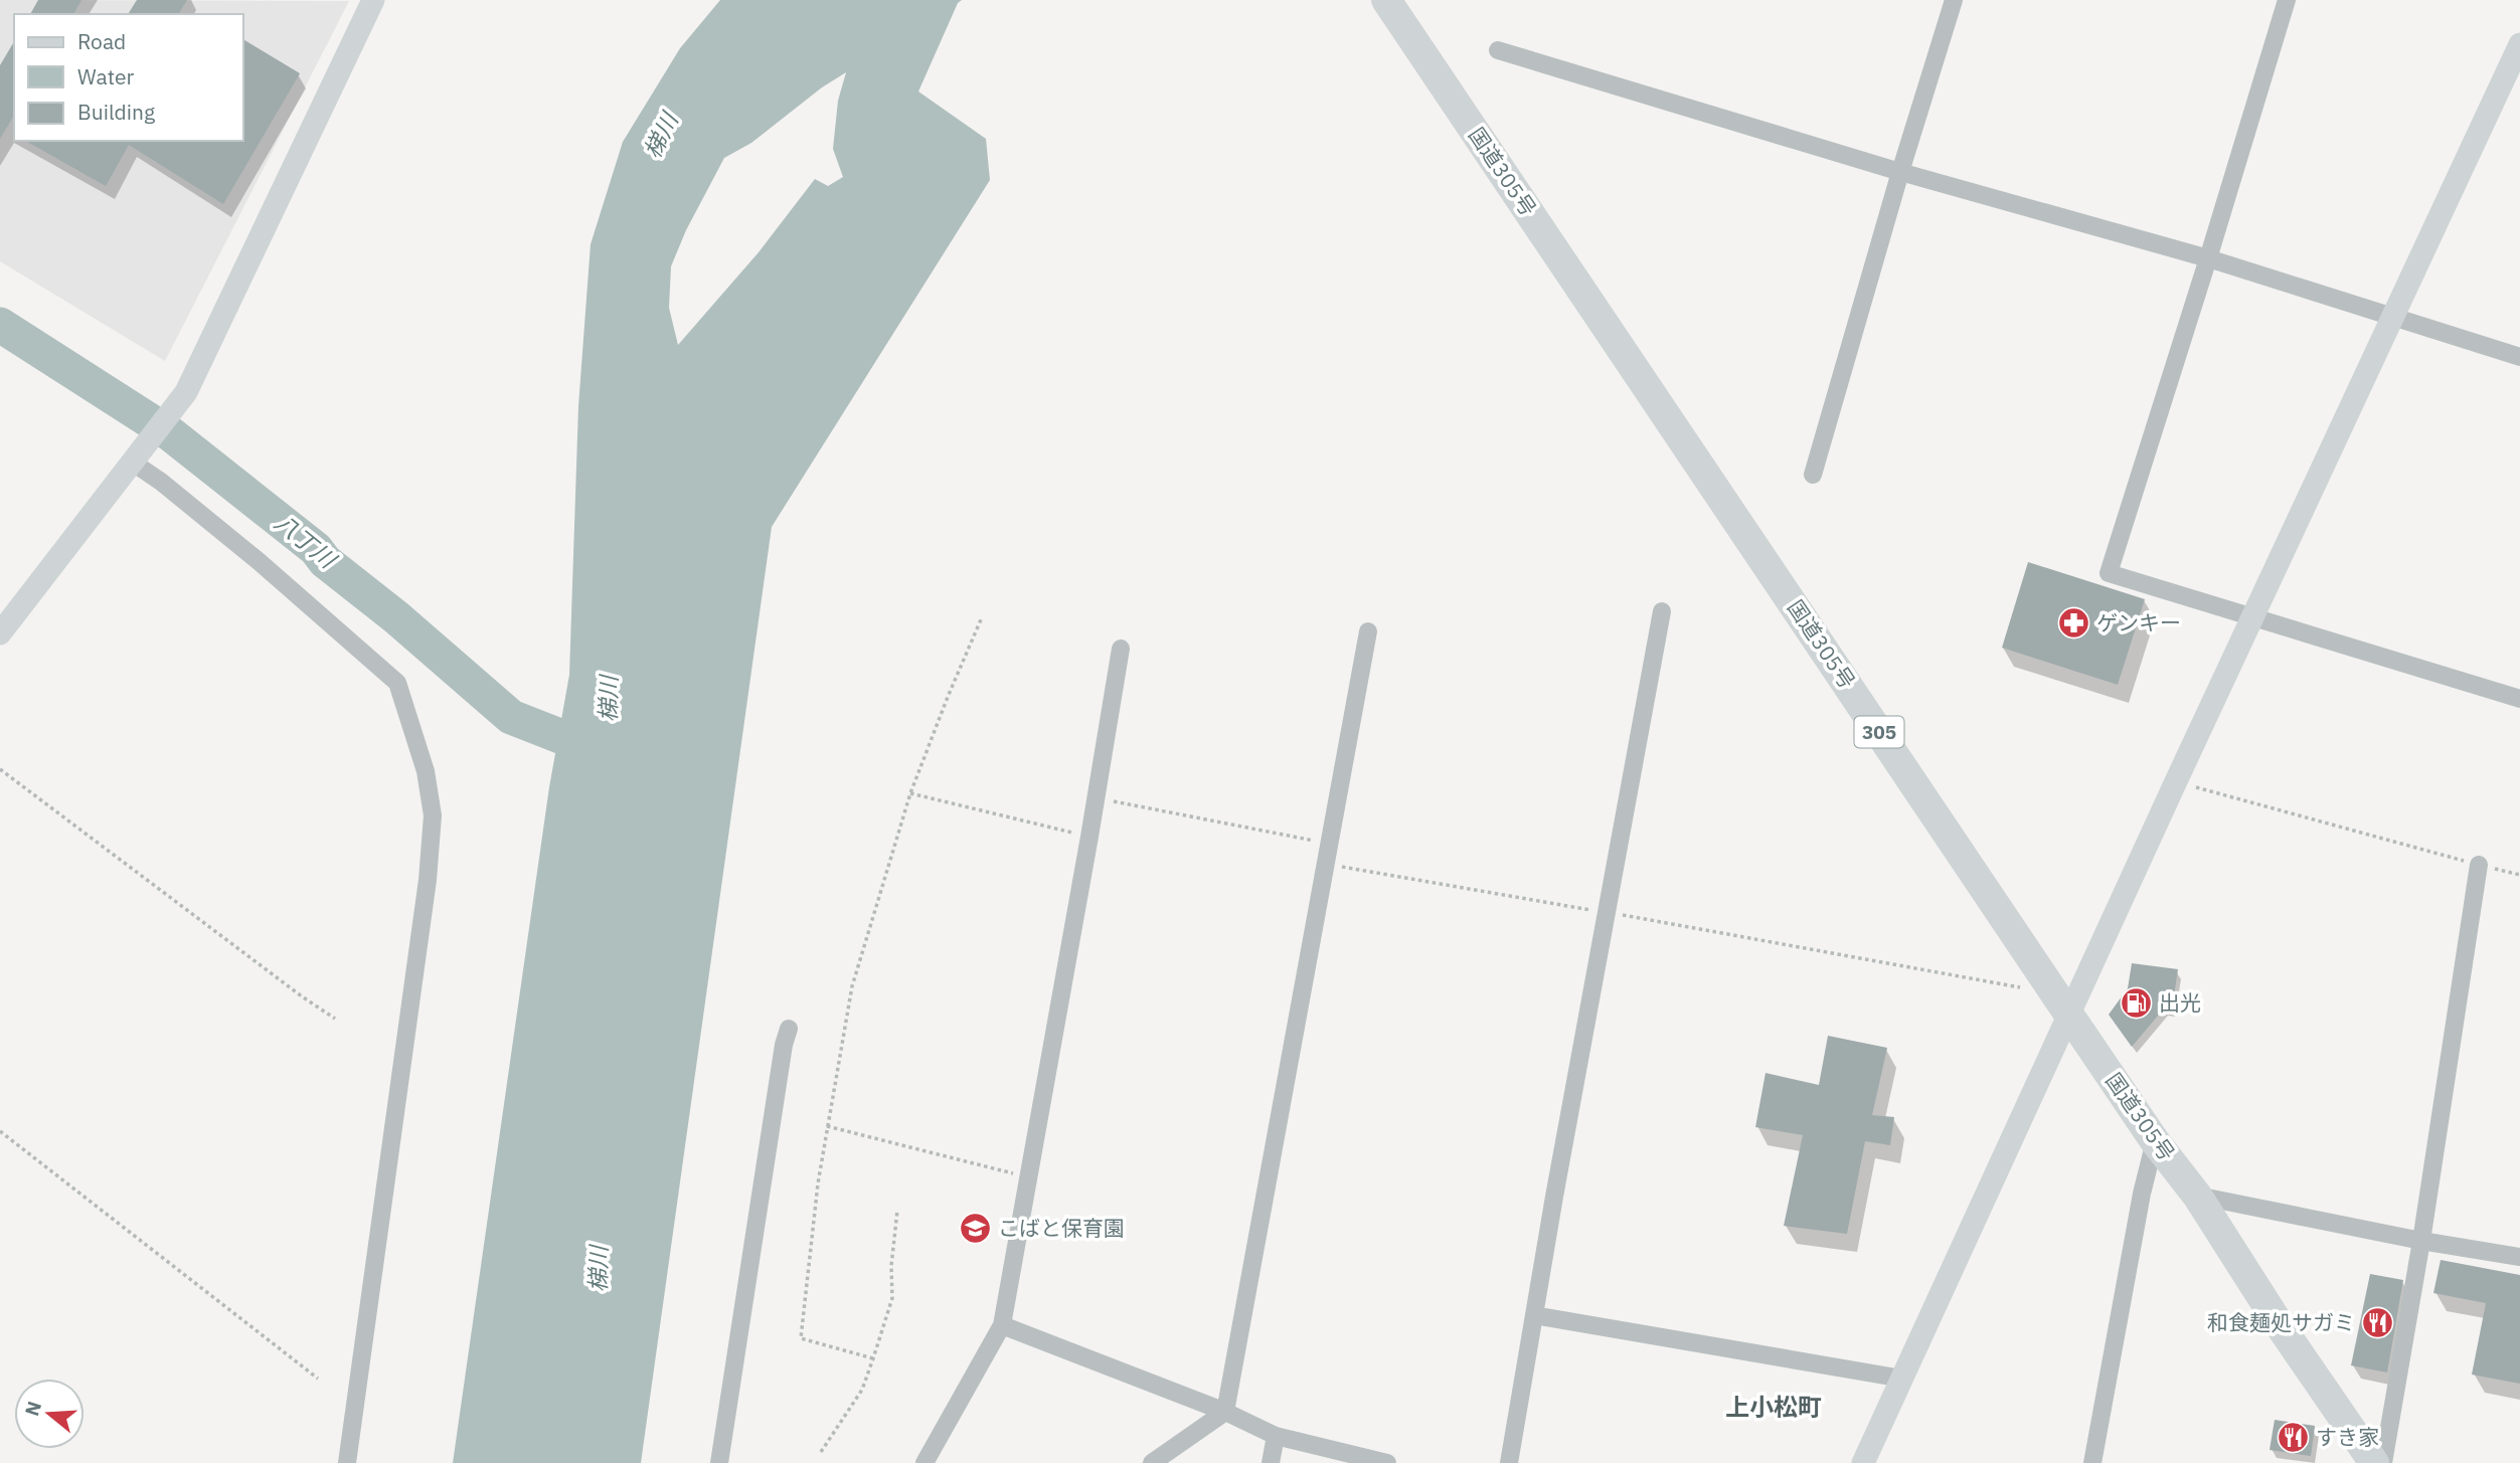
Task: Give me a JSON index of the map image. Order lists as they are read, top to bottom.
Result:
{
  "streets": {
    "highway": ["国道305号", "305"]
  },
  "districts": ["上小松町"],
  "water": ["梯川", "八丁川"],
  "places": {
    "pharmacy": ["ゲンキー"],
    "fuel station": ["出光"],
    "school or university": ["こばと保育園"],
    "restaurant": ["和食麺処サガミ", "すき家"]
  },
  "legend": ["Road", "Water", "Building"],
  "north": "left"
}
